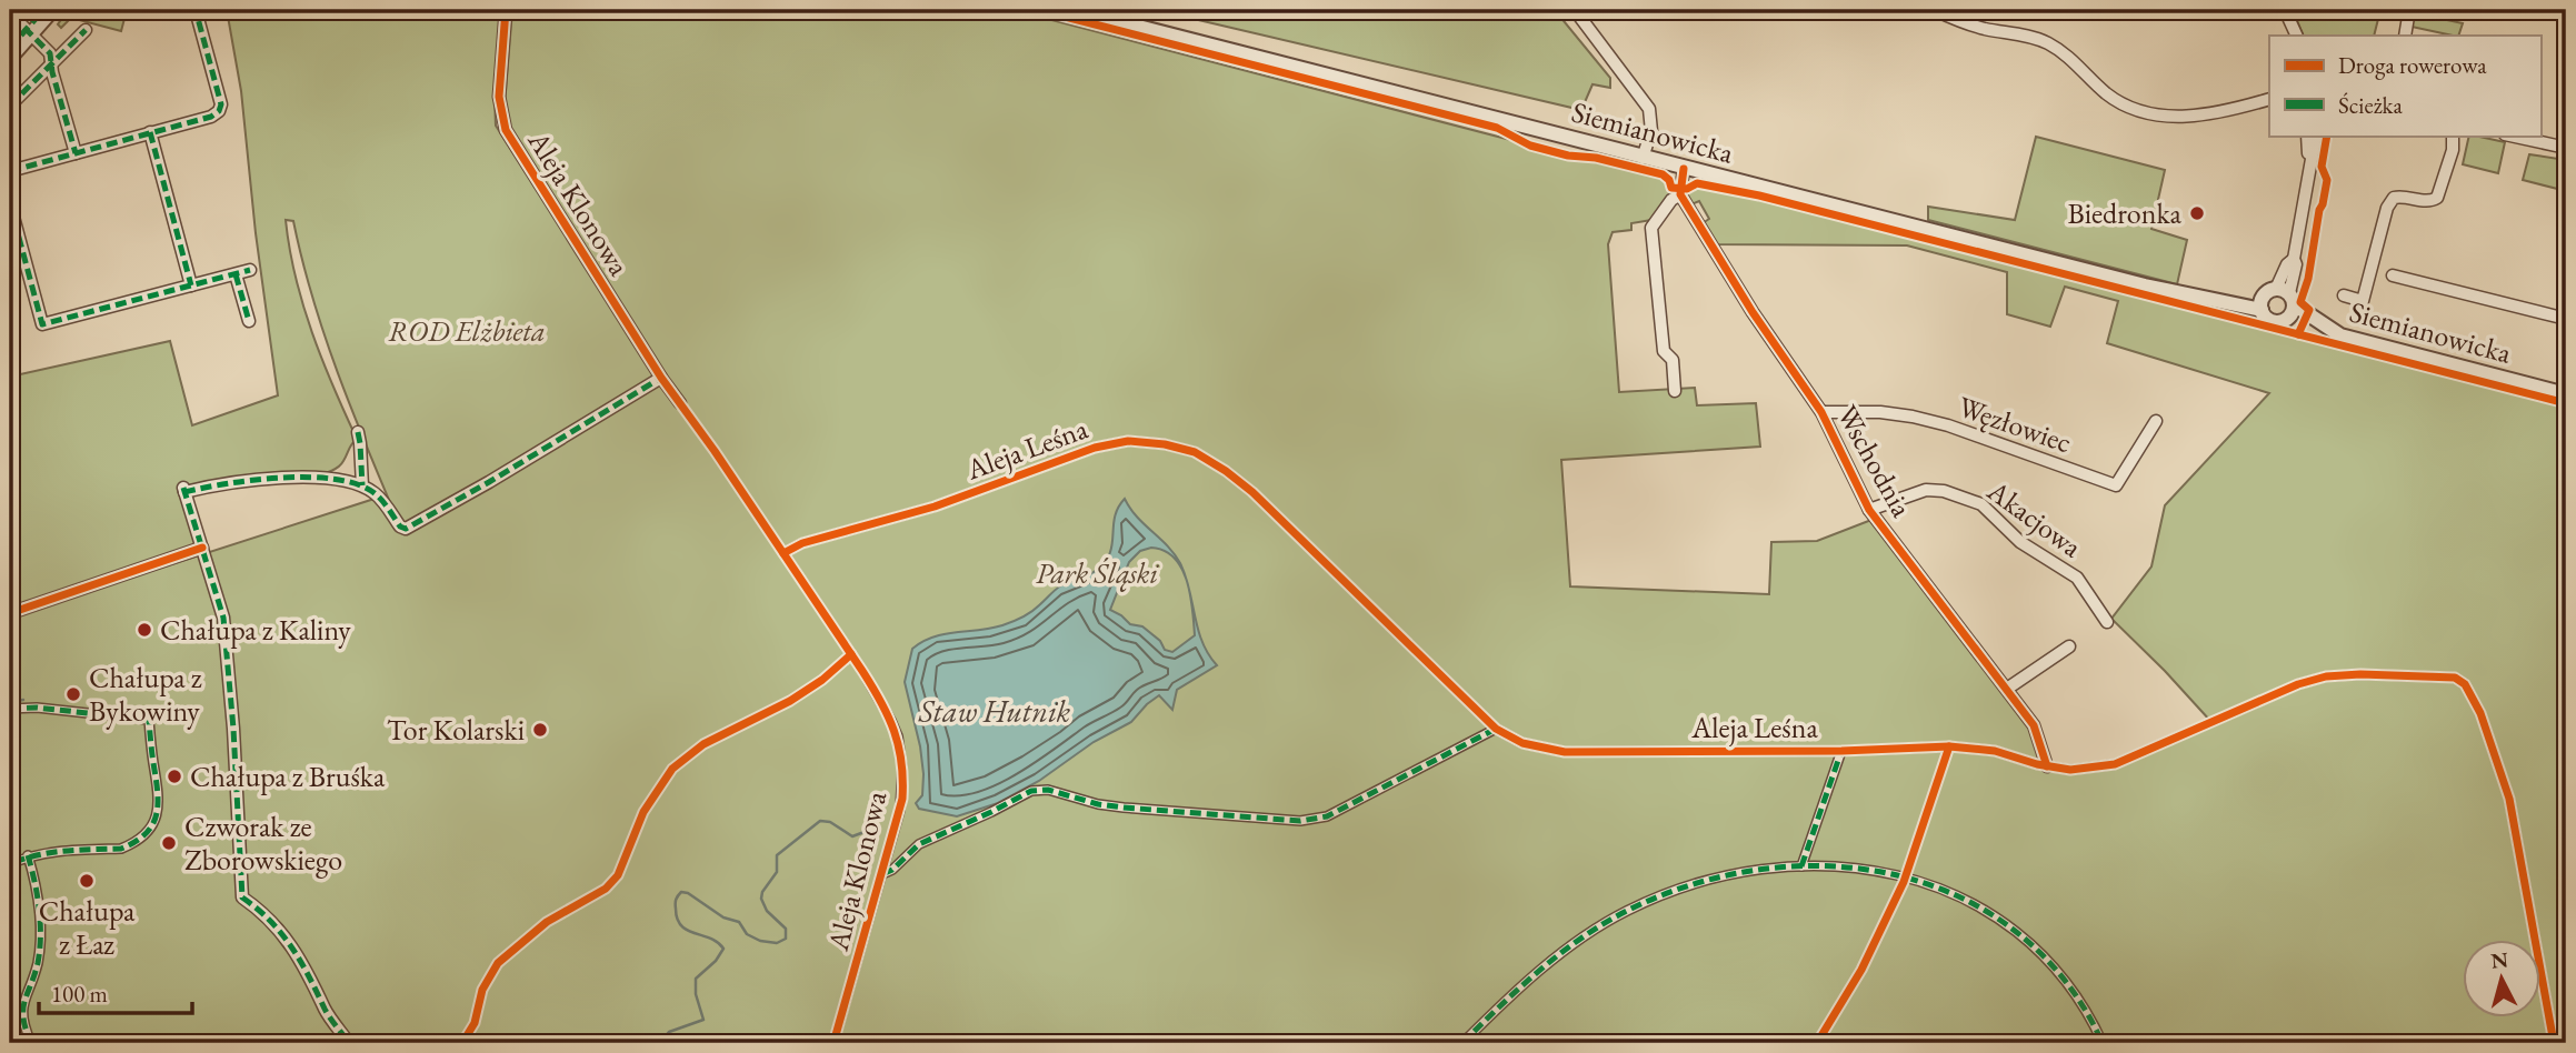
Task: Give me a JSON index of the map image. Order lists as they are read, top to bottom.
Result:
{
  "streets": {
    "street": [
      "Siemianowicka",
      "Aleja Klonowa",
      "Węzłowiec",
      "Aleja Leśna",
      "Wschodnia",
      "Akacjowa"
    ]
  },
  "crossings": [
    ["Aleja Klonowa", "Aleja Leśna"],
    ["Węzłowiec", "Wschodnia"],
    ["Aleja Leśna", "Wschodnia"],
    ["Wschodnia", "Akacjowa"]
  ],
  "water": ["Staw Hutnik"],
  "parks": ["ROD Elżbieta", "Park Śląski"],
  "places": [
    "Biedronka",
    "Chałupa z Kaliny",
    "Chałupa z Bykowiny",
    "Tor Kolarski",
    "Chałupa z Bruśka",
    "Czworak ze Zborowskiego",
    "Chałupa z Łaz"
  ],
  "legend": ["Droga rowerowa", "Ścieżka"],
  "scale_bar": "100 m",
  "north": "top"
}
